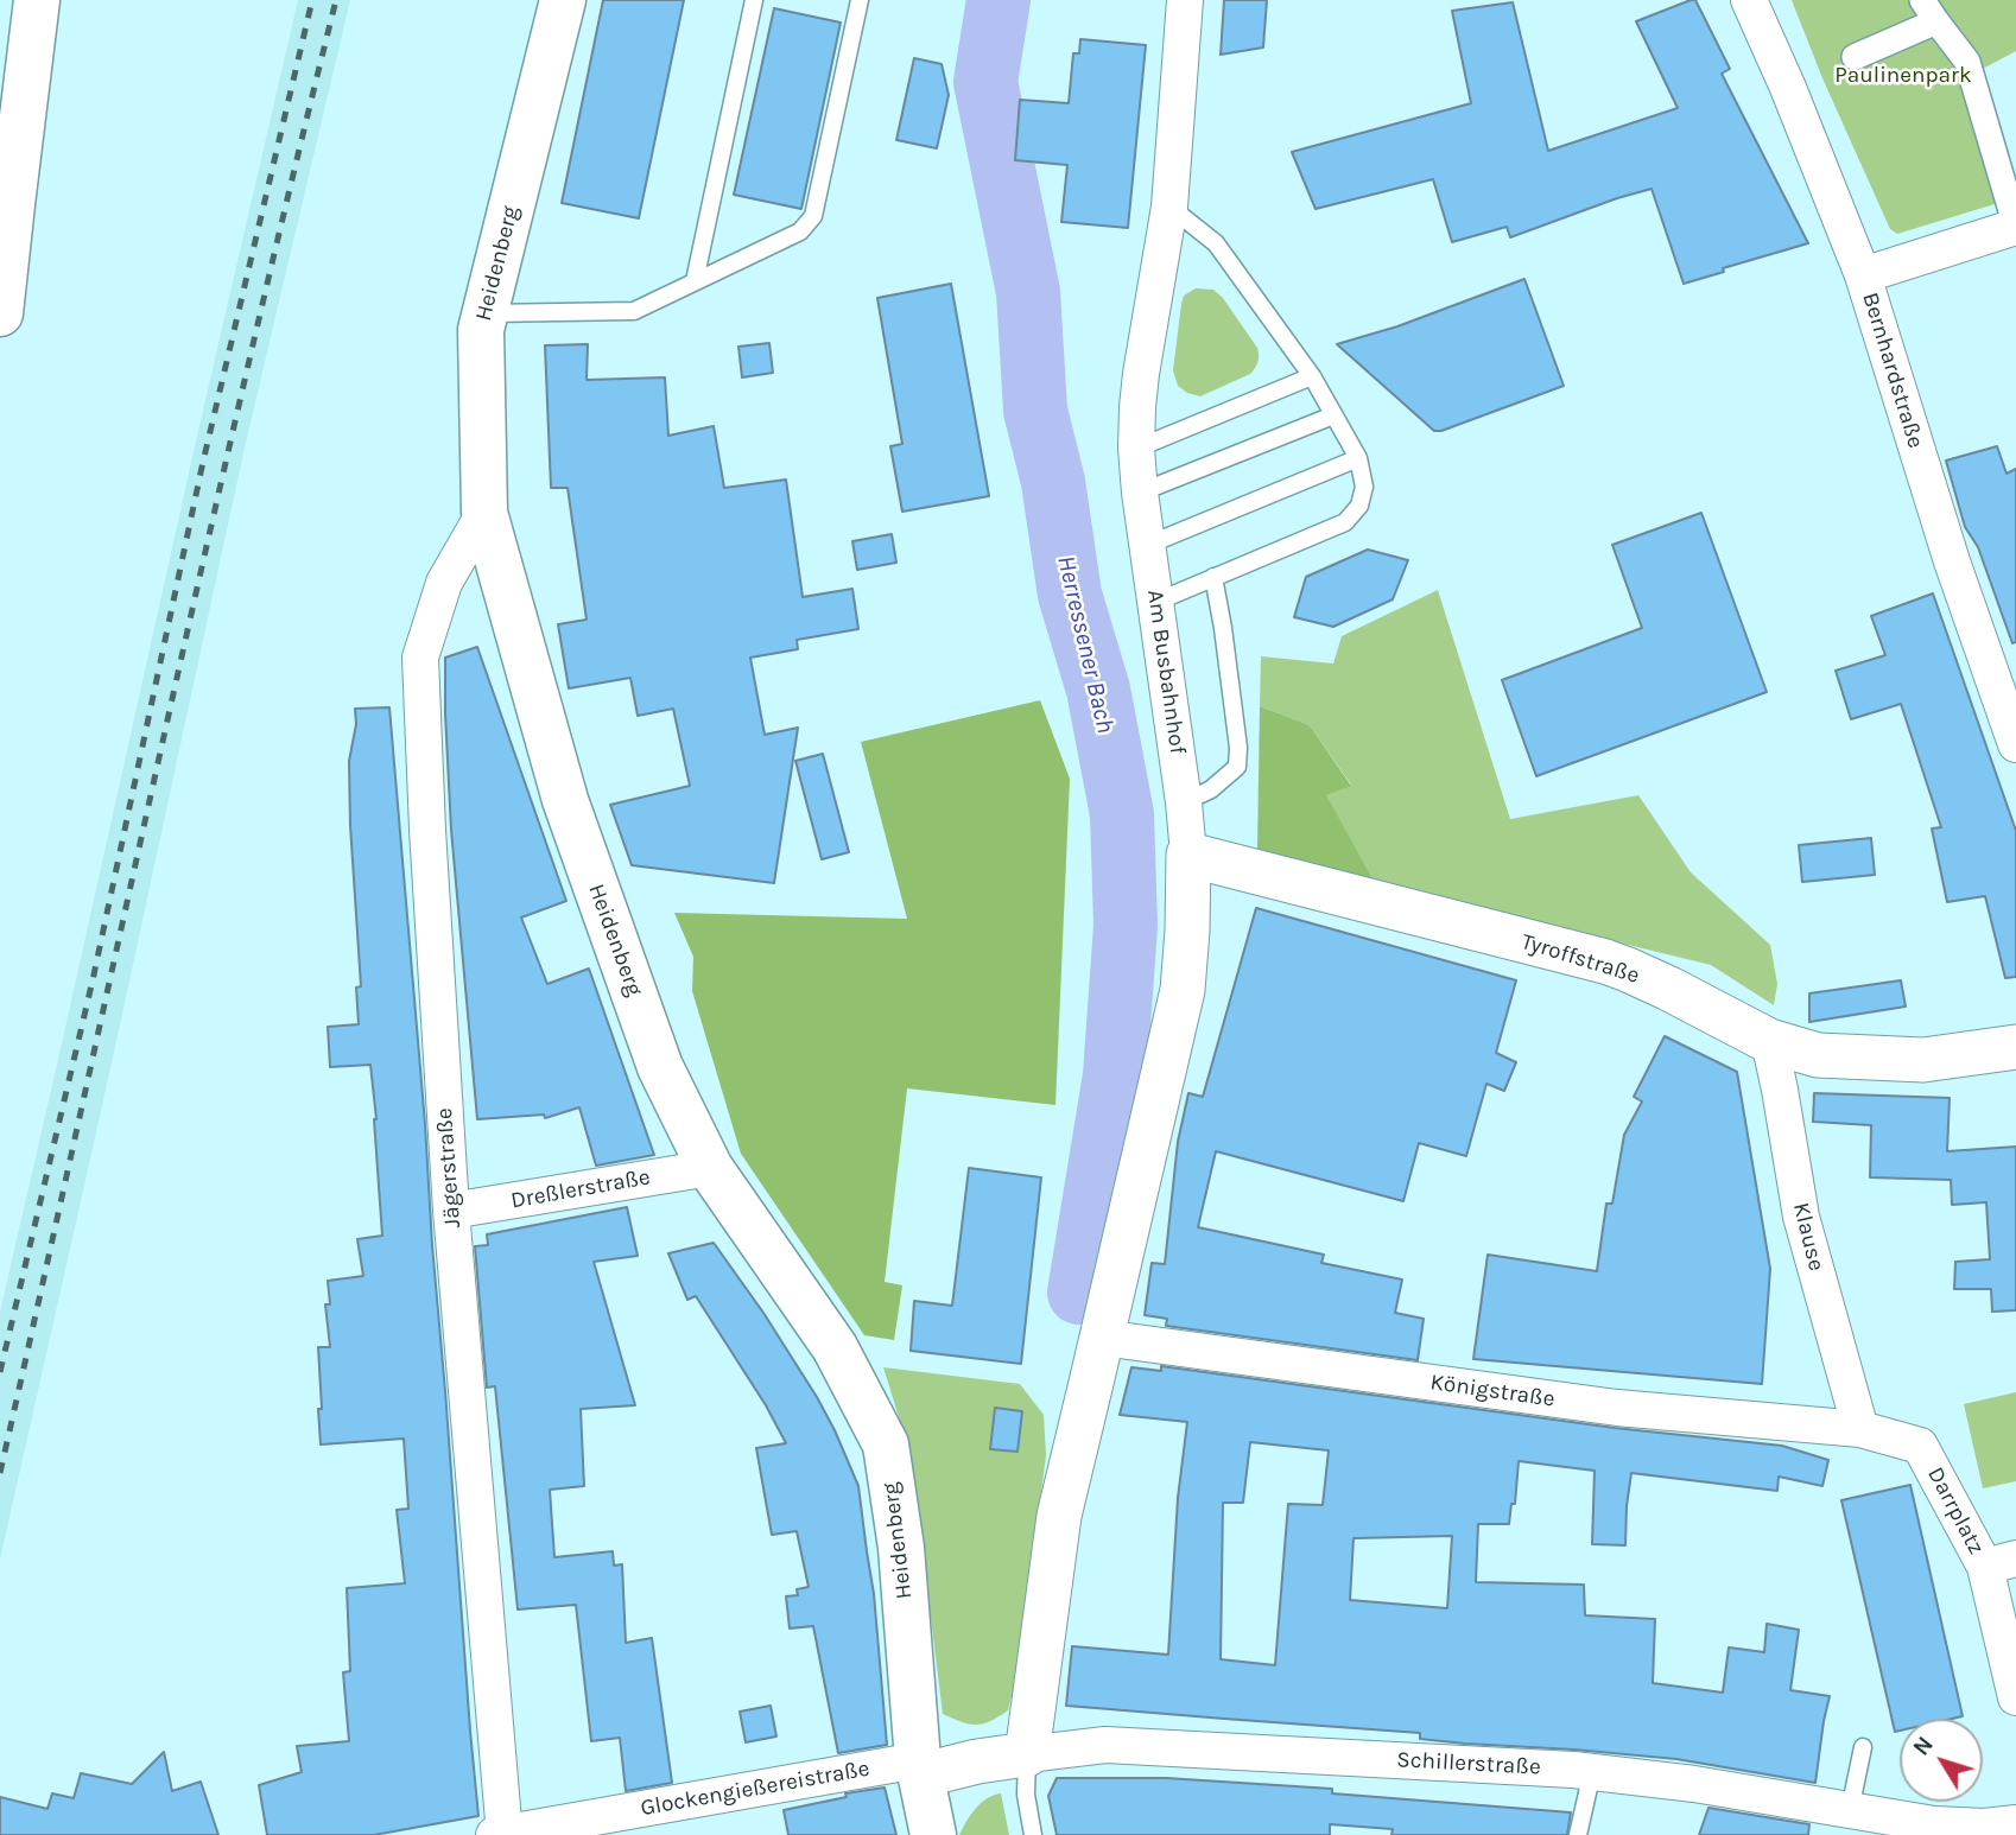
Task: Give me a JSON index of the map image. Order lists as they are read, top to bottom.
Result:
{
  "streets": {
    "main road": ["Heidenberg"],
    "street": [
      "Bernhardstraße",
      "Am Busbahnhof",
      "Tyroffstraße",
      "Jägerstraße",
      "Dreßlerstraße",
      "Klause",
      "Königstraße",
      "Darrplatz",
      "Schillerstraße",
      "Glockengießereistraße"
    ]
  },
  "crossings": [
    ["Heidenberg", "Jägerstraße"],
    ["Heidenberg", "Dreßlerstraße"],
    ["Heidenberg", "Schillerstraße"],
    ["Heidenberg", "Glockengießereistraße"],
    ["Am Busbahnhof", "Tyroffstraße"],
    ["Am Busbahnhof", "Königstraße"],
    ["Tyroffstraße", "Klause"],
    ["Jägerstraße", "Dreßlerstraße"],
    ["Jägerstraße", "Glockengießereistraße"],
    ["Klause", "Königstraße"],
    ["Klause", "Darrplatz"],
    ["Königstraße", "Darrplatz"],
    ["Schillerstraße", "Glockengießereistraße"]
  ],
  "water": ["Herressener Bach"],
  "parks": ["Paulinenpark"],
  "north": "top left"
}
